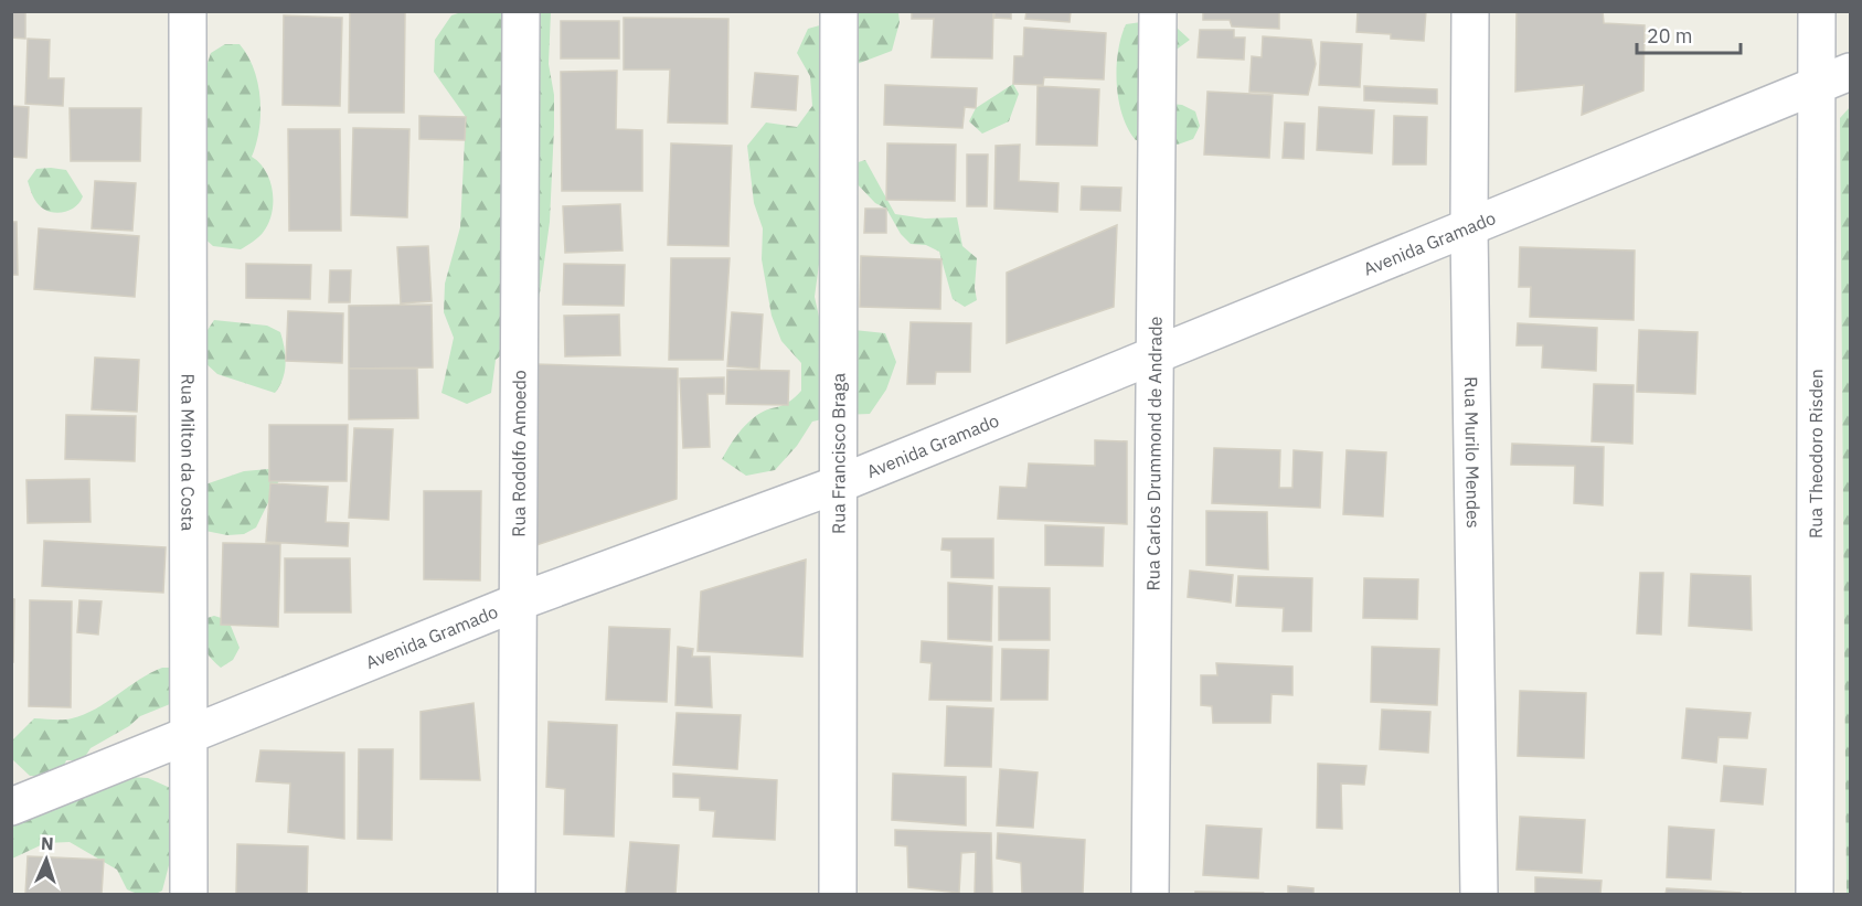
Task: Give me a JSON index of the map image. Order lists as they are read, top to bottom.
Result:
{
  "streets": {
    "street": [
      "Avenida Gramado",
      "Rua Rodolfo Amoedo",
      "Rua Francisco Braga",
      "Rua Carlos Drummond de Andrade",
      "Rua Theodoro Risden",
      "Rua Milton da Costa",
      "Rua Murilo Mendes"
    ]
  },
  "crossings": [
    ["Avenida Gramado", "Rua Rodolfo Amoedo"],
    ["Avenida Gramado", "Rua Francisco Braga"],
    ["Avenida Gramado", "Rua Carlos Drummond de Andrade"],
    ["Avenida Gramado", "Rua Theodoro Risden"],
    ["Avenida Gramado", "Rua Milton da Costa"],
    ["Avenida Gramado", "Rua Murilo Mendes"]
  ],
  "scale_bar": "20 m",
  "north": "top"
}
